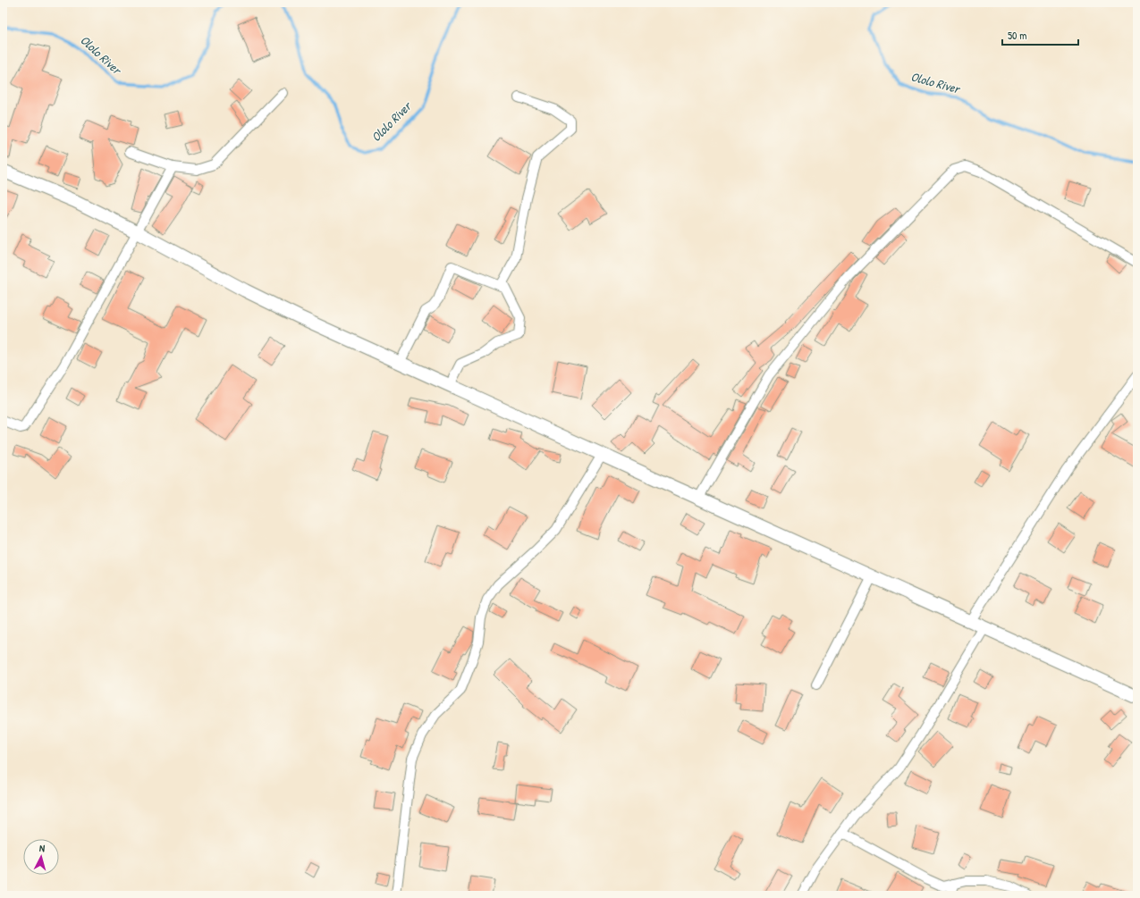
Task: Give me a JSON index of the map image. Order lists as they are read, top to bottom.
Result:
{
  "water": ["Ololo River"],
  "scale_bar": "50 m",
  "north": "top"
}
